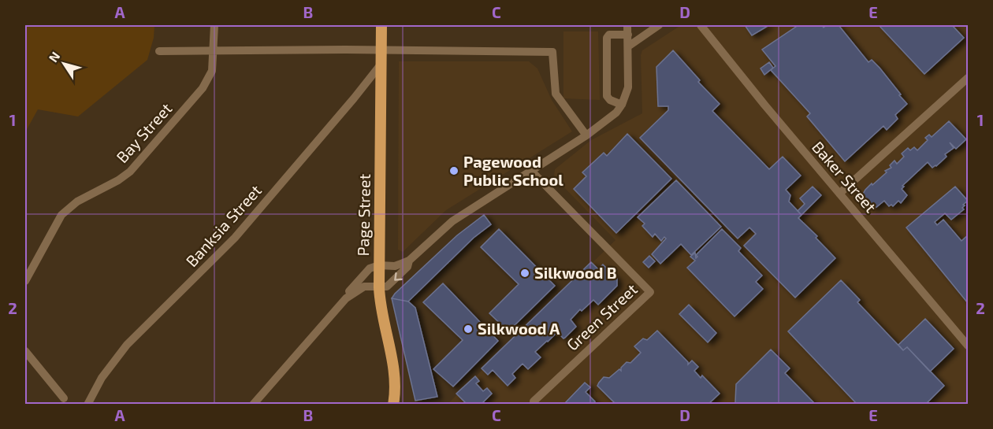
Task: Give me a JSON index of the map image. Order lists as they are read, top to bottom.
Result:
{
  "streets": {
    "main road": ["Page Street"],
    "street": [
      "Bay Street",
      "Baker Street",
      "Banksia Street",
      "Green Street"
    ]
  },
  "crossings": [
    ["Page Street", "Banksia Street"]
  ],
  "places": ["Pagewood Public School", "Silkwood B", "Silkwood A"],
  "north": "top left",
  "grid": {
    "columns": [
      "A",
      "B",
      "C",
      "D",
      "E"
    ],
    "rows": ["1", "2"]
  }
}
